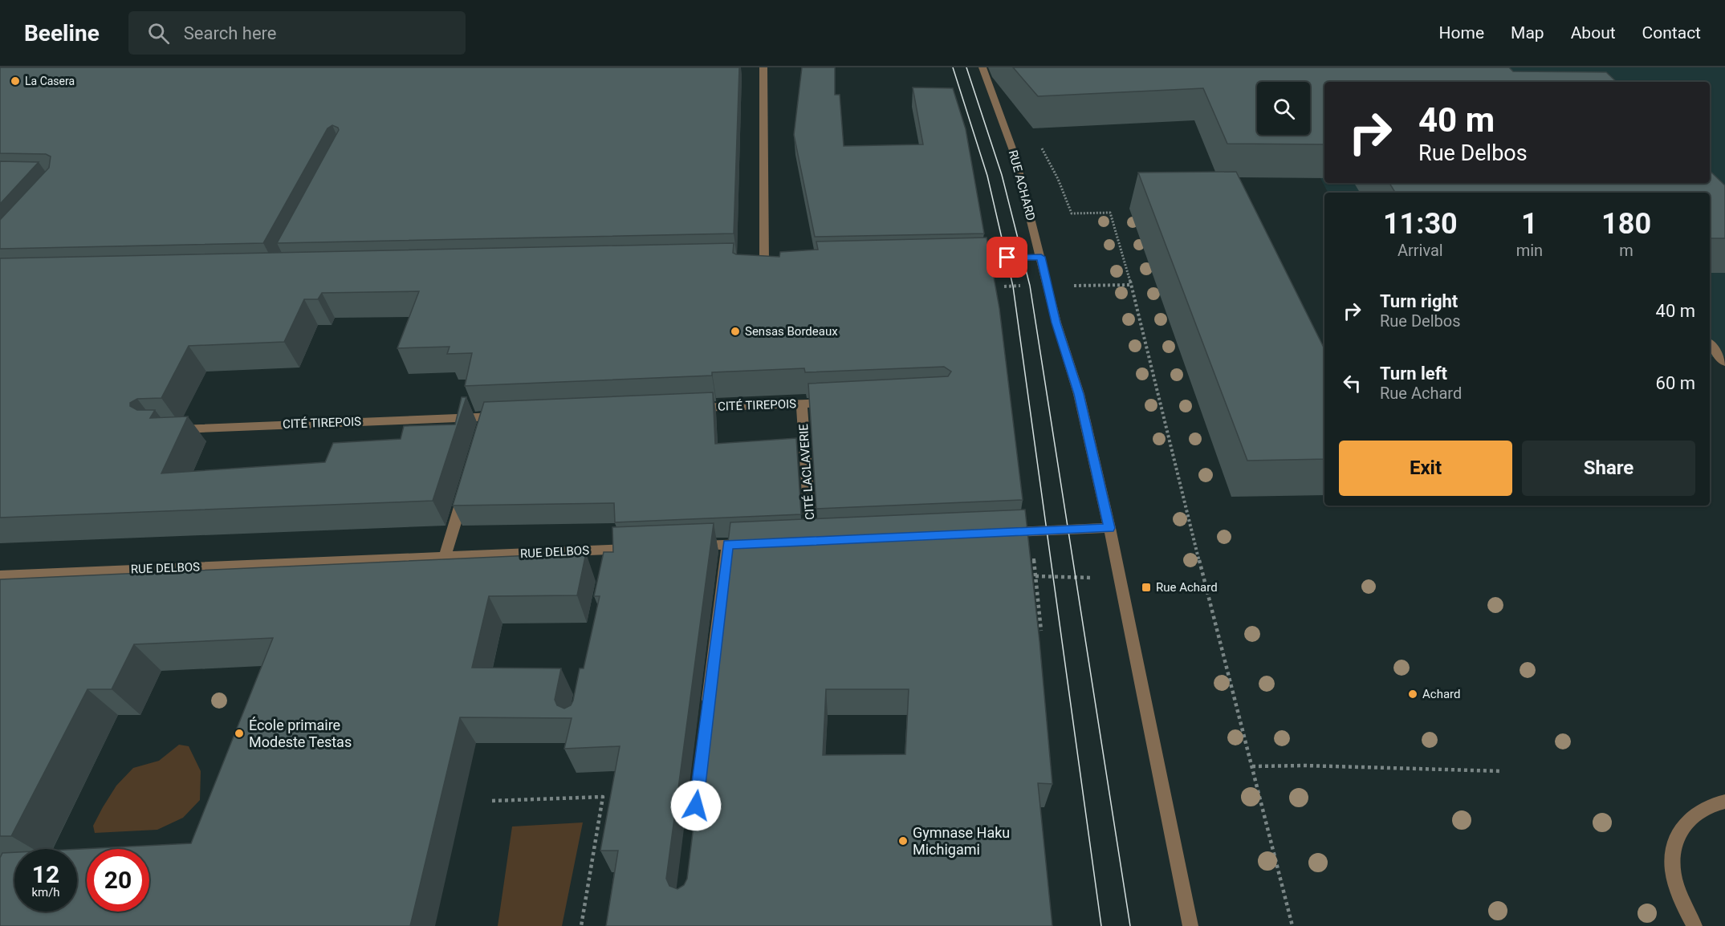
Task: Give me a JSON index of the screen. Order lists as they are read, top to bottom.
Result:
{
  "streets": {
    "street": [
      "RUE ACHARD",
      "CITÉ TIREPOIS",
      "CITÉ LACLAVERIE",
      "RUE DELBOS"
    ]
  },
  "crossings": [
    ["CITÉ TIREPOIS", "CITÉ LACLAVERIE"]
  ],
  "places": {
    "other": [
      "La Casera",
      "Sensas Bordeaux",
      "Achard",
      "École primaire Modeste Testas",
      "Gymnase Haku Michigami"
    ],
    "transit": ["Rue Achard"]
  },
  "page": {
    "header": "Beeline",
    "search": "Search here",
    "nav": [
      "Home",
      "Map",
      "About",
      "Contact"
    ],
    "turn": ["40 m", "Rue Delbos"],
    "eta": [
      "11:30",
      "Arrival",
      "1",
      "min",
      "180",
      "m"
    ],
    "list": [
      {
        "name": "Turn right",
        "note": "Rue Delbos",
        "value": "40 m"
      },
      {
        "name": "Turn left",
        "note": "Rue Achard",
        "value": "60 m"
      }
    ],
    "buttons": ["Exit", "Share"],
    "speed": "12 km/h",
    "limit": "20"
  }
}
